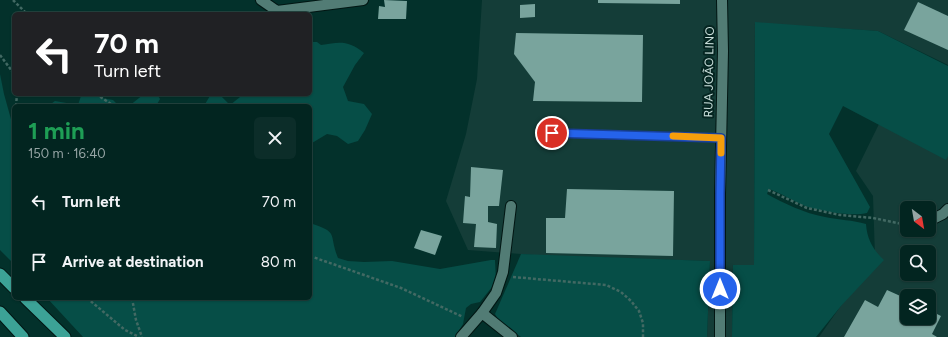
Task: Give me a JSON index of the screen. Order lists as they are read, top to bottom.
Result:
{
  "streets": {
    "street": ["RUA JOÃO LINO"]
  },
  "north": "bottom right",
  "page": {
    "turn": ["70 m", "Turn left"],
    "heading": ["1 min", "150 m · 16:40"],
    "list": [
      {
        "name": "Turn left",
        "value": "70 m"
      },
      {
        "name": "Arrive at destination",
        "value": "80 m"
      }
    ]
  }
}
